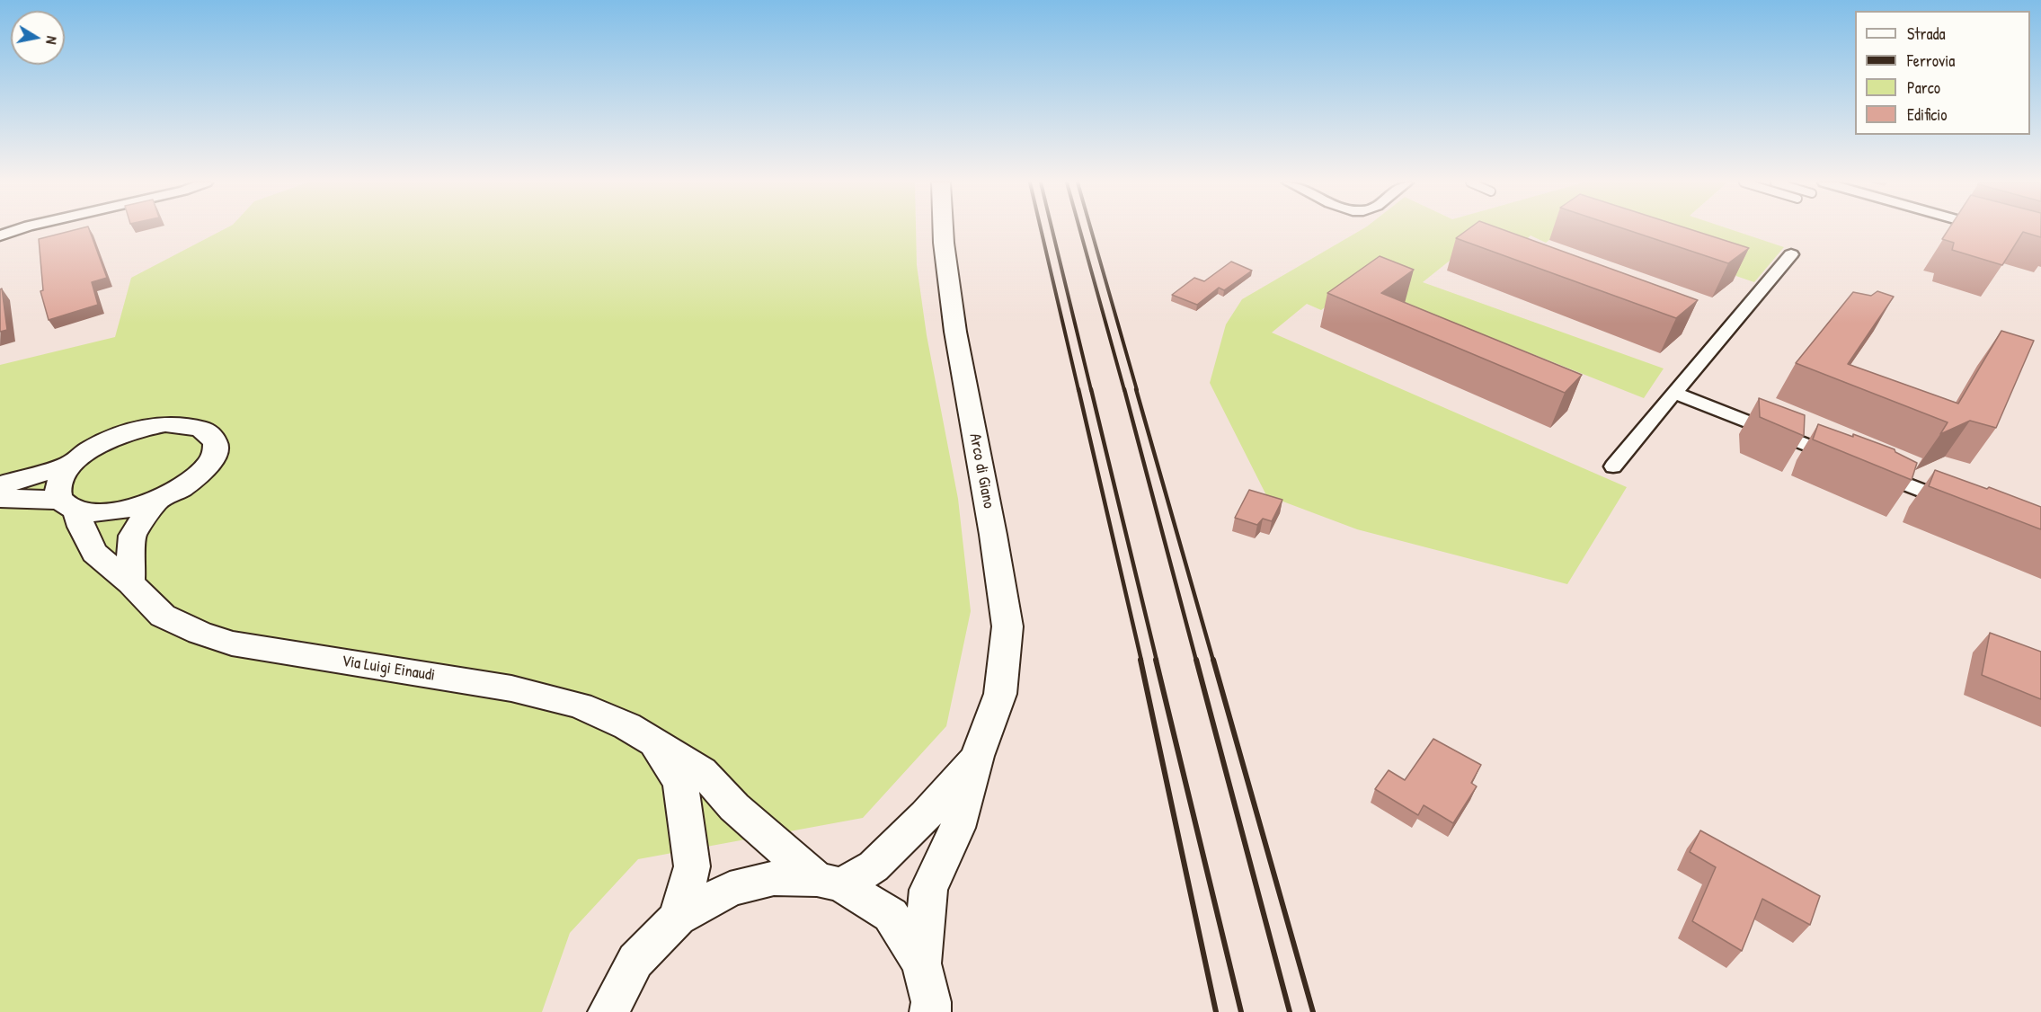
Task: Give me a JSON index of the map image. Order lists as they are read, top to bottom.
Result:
{
  "streets": {
    "street": ["Arco di Giano", "Via Luigi Einaudi"]
  },
  "crossings": [
    ["Arco di Giano", "Via Luigi Einaudi"]
  ],
  "legend": [
    "Strada",
    "Ferrovia",
    "Parco",
    "Edificio"
  ],
  "north": "right"
}
